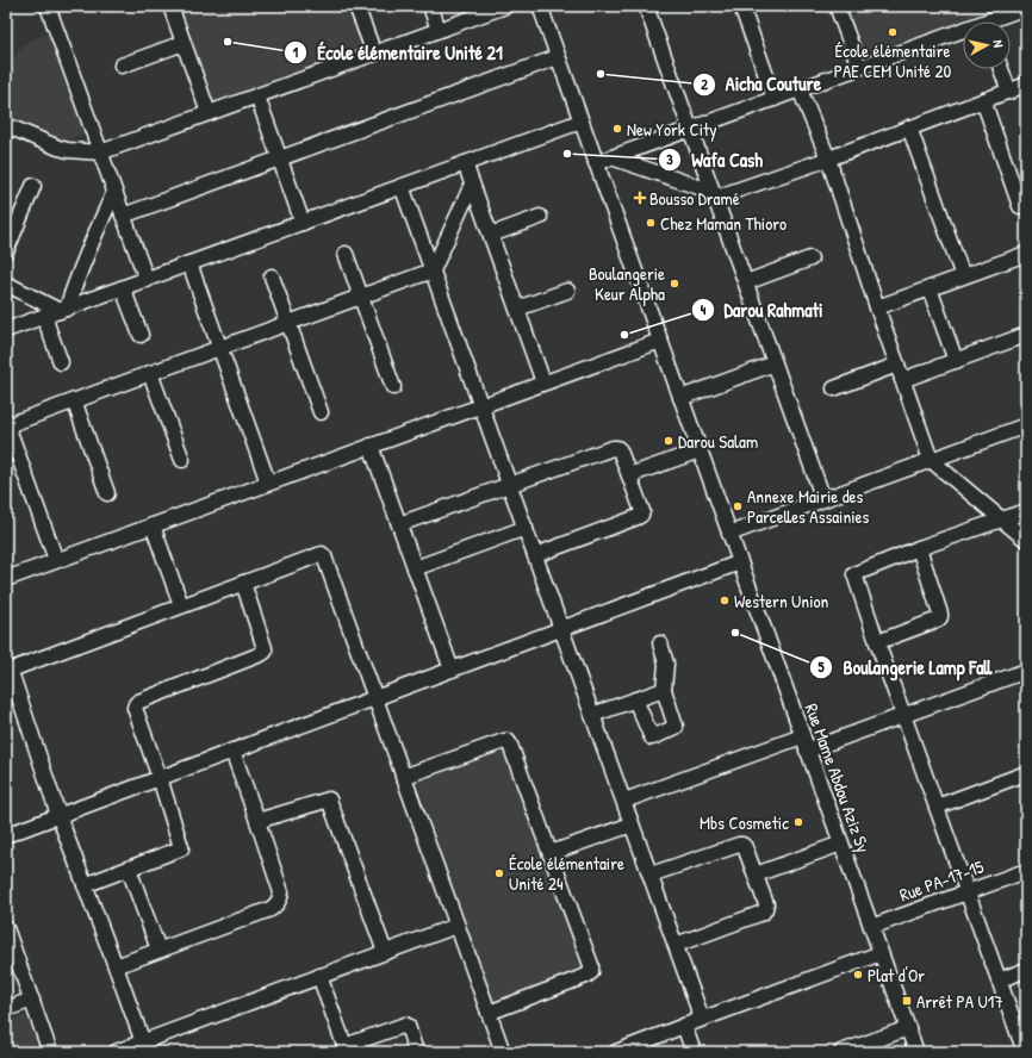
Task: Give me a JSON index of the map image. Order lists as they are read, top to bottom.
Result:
{
  "streets": {
    "street": ["Rue Mame Abdou Aziz Sy", "Rue PA-17-15"]
  },
  "crossings": [
    ["Rue Mame Abdou Aziz Sy", "Rue PA-17-15"]
  ],
  "places": {
    "other": [
      "École élémentaire PAE CEM Unité 20",
      "École élémentaire Unité 21",
      "Aicha Couture",
      "New York City",
      "Wafa Cash",
      "Chez Maman Thioro",
      "Boulangerie Keur Alpha",
      "Darou Rahmati",
      "Darou Salam",
      "Annexe Mairie des Parcelles Assainies",
      "Western Union",
      "Boulangerie Lamp Fall",
      "Mbs Cosmetic",
      "École élémentaire Unité 24",
      "Plat d'Or"
    ],
    "health": ["Bousso Dramé"],
    "transit": ["Arrêt PA U17"]
  },
  "north": "right"
}
